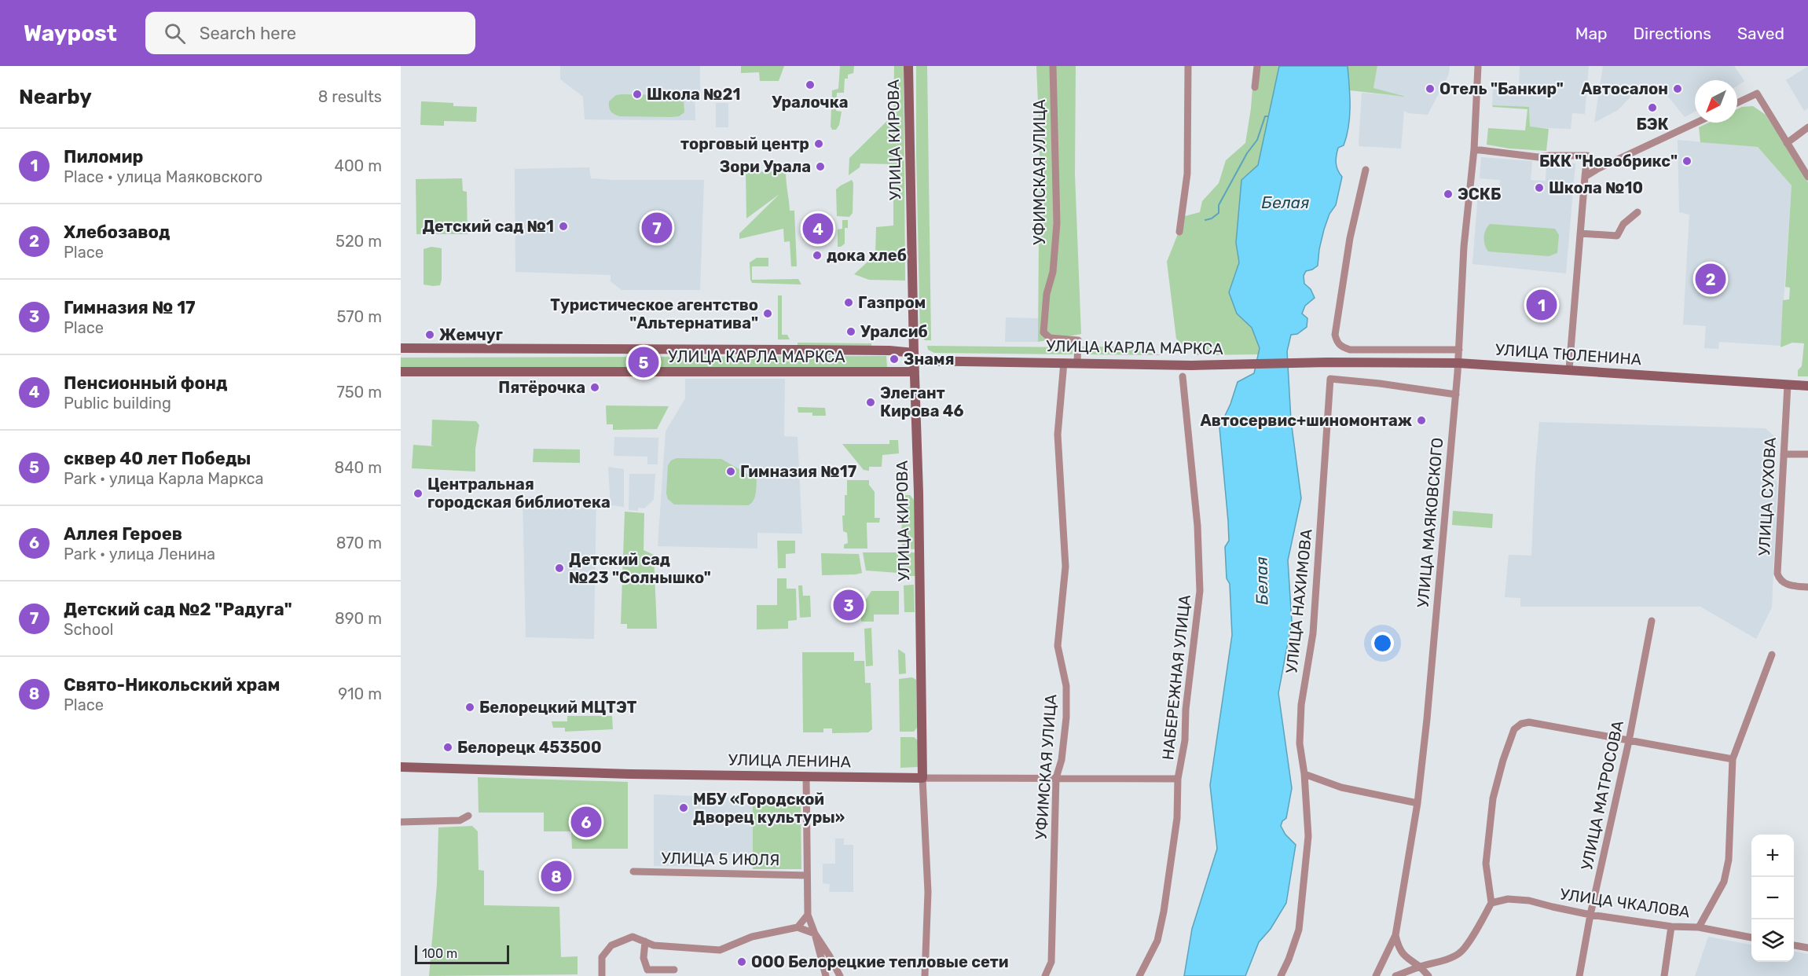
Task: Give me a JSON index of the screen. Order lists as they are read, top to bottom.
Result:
{
  "streets": {
    "street": [
      "УЛИЦА КИРОВА",
      "УФИМСКАЯ УЛИЦА",
      "УЛИЦА КАРЛА МАРКСА",
      "УЛИЦА ТЮЛЕНИНА",
      "УЛИЦА СУХОВА",
      "УЛИЦА МАЯКОВСКОГО",
      "УЛИЦА НАХИМОВА",
      "НАБЕРЕЖНАЯ УЛИЦА",
      "УЛИЦА ЛЕНИНА",
      "УЛИЦА МАТРОСОВА",
      "УЛИЦА 5 ИЮЛЯ",
      "УЛИЦА ЧКАЛОВА"
    ]
  },
  "crossings": [
    ["УЛИЦА КИРОВА", "УЛИЦА КАРЛА МАРКСА"],
    ["УЛИЦА КИРОВА", "УЛИЦА ЛЕНИНА"],
    ["УФИМСКАЯ УЛИЦА", "УЛИЦА КАРЛА МАРКСА"],
    ["УФИМСКАЯ УЛИЦА", "УЛИЦА ЛЕНИНА"],
    ["УЛИЦА КАРЛА МАРКСА", "УЛИЦА ТЮЛЕНИНА"],
    ["УЛИЦА ТЮЛЕНИНА", "УЛИЦА СУХОВА"],
    ["УЛИЦА ТЮЛЕНИНА", "УЛИЦА МАЯКОВСКОГО"],
    ["УЛИЦА МАЯКОВСКОГО", "УЛИЦА НАХИМОВА"],
    ["НАБЕРЕЖНАЯ УЛИЦА", "УЛИЦА ЛЕНИНА"],
    ["УЛИЦА МАТРОСОВА", "УЛИЦА ЧКАЛОВА"]
  ],
  "water": ["Белая"],
  "places": [
    "Уралочка",
    "Отель \"Банкир\"",
    "Автосалон",
    "Школа №21",
    "БЭК",
    "торговый центр",
    "БКК \"Новобрикс\"",
    "Зори Урала",
    "Школа №10",
    "ЭСКБ",
    "Детский сад №1",
    "дока хлеб",
    "Газпром",
    "Туристическое агентство \"Альтернатива\"",
    "Уралсиб",
    "Жемчуг",
    "Знамя",
    "Пятёрочка",
    "Элегант Кирова 46",
    "Автосервис+шиномонтаж",
    "Гимназия №17",
    "Центральная городская библиотека",
    "Детский сад №23 \"Солнышко\"",
    "Белорецкий МЦТЭТ",
    "Белорецк 453500",
    "МБУ «Городской Дворец культуры»",
    "ООО Белорецкие тепловые сети"
  ],
  "scale_bar": "100 m",
  "north": "bottom left",
  "page": {
    "header": "Waypost",
    "search": "Search here",
    "nav": ["Map", "Directions", "Saved"],
    "heading": ["Nearby", "8 results"],
    "list": [
      {
        "mark": "1",
        "name": "Пиломир",
        "note": "Place · улица Маяковского",
        "value": "400 m"
      },
      {
        "mark": "2",
        "name": "Хлебозавод",
        "note": "Place",
        "value": "520 m"
      },
      {
        "mark": "3",
        "name": "Гимназия № 17",
        "note": "Place",
        "value": "570 m"
      },
      {
        "mark": "4",
        "name": "Пенсионный фонд",
        "note": "Public building",
        "value": "750 m"
      },
      {
        "mark": "5",
        "name": "сквер 40 лет Победы",
        "note": "Park · улица Карла Маркса",
        "value": "840 m"
      },
      {
        "mark": "6",
        "name": "Аллея Героев",
        "note": "Park · улица Ленина",
        "value": "870 m"
      },
      {
        "mark": "7",
        "name": "Детский сад №2 \"Радуга\"",
        "note": "School",
        "value": "890 m"
      },
      {
        "mark": "8",
        "name": "Свято-Никольский храм",
        "note": "Place",
        "value": "910 m"
      }
    ],
    "pins": [
      "7",
      "4",
      "2",
      "1",
      "5",
      "3",
      "6",
      "8"
    ],
    "map_buttons": ["+", "−"],
    "scale": "100 m"
  }
}
